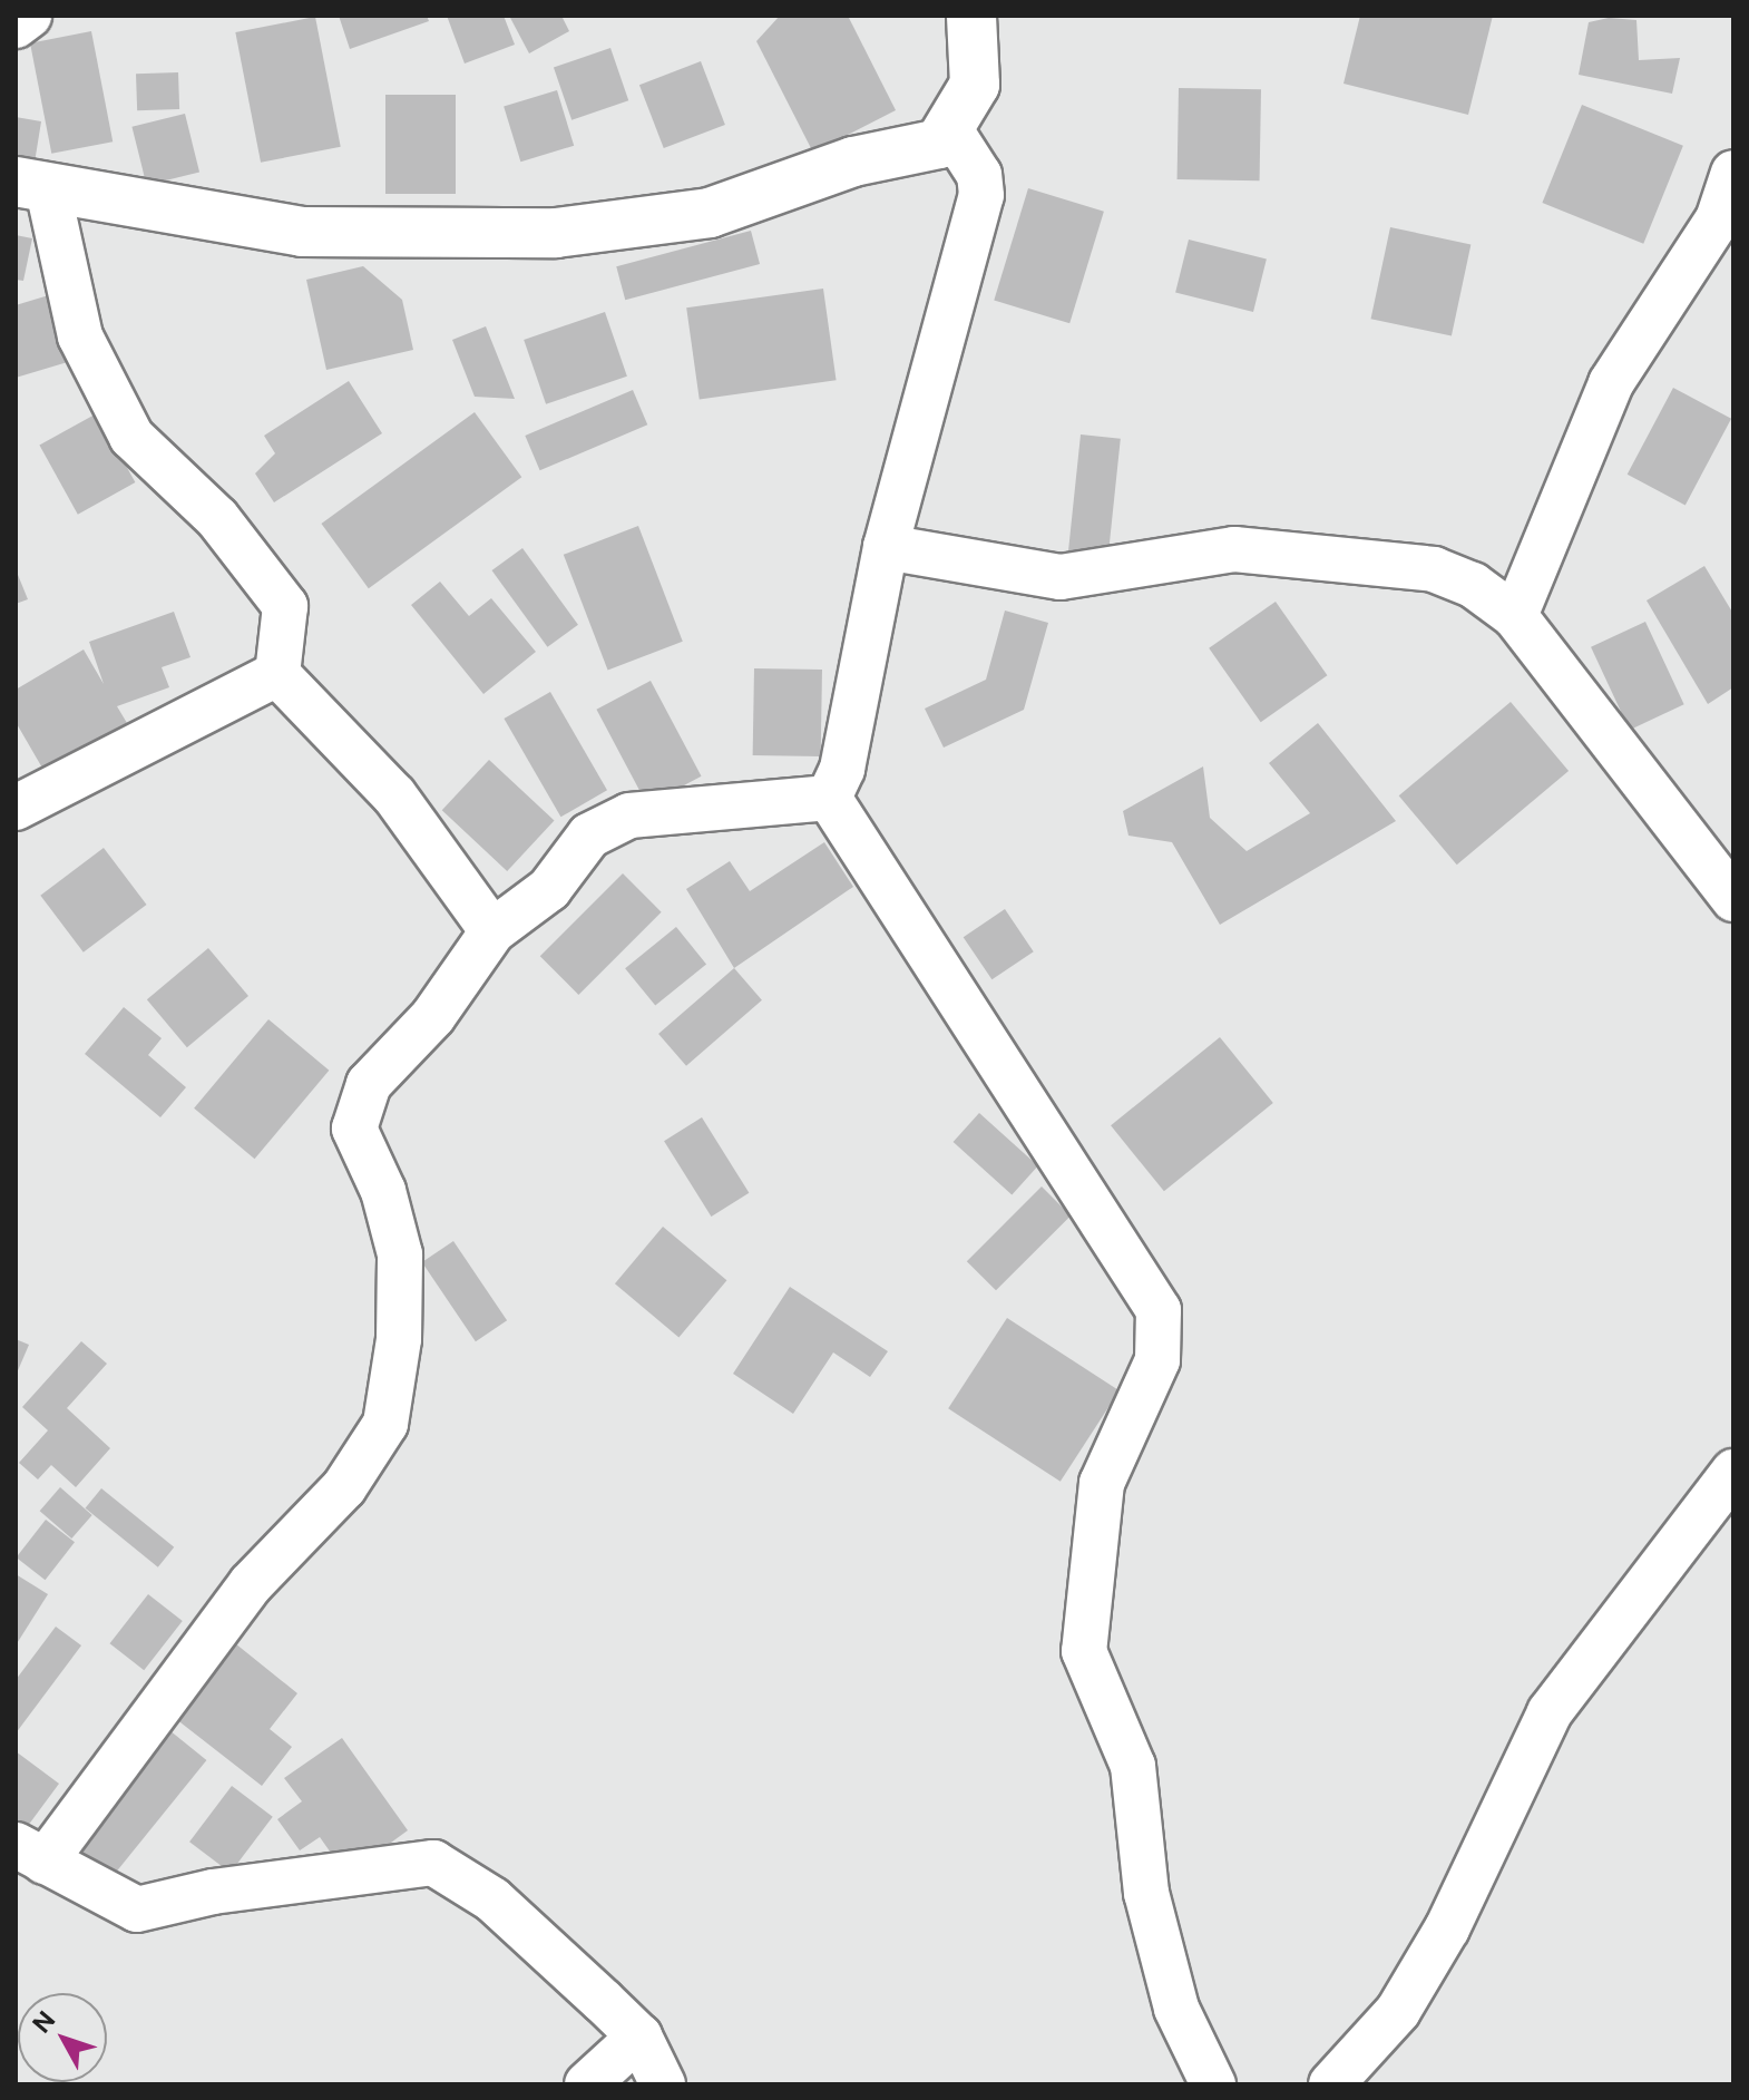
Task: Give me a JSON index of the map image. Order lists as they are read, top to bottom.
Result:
{
  "north": "top left"
}
